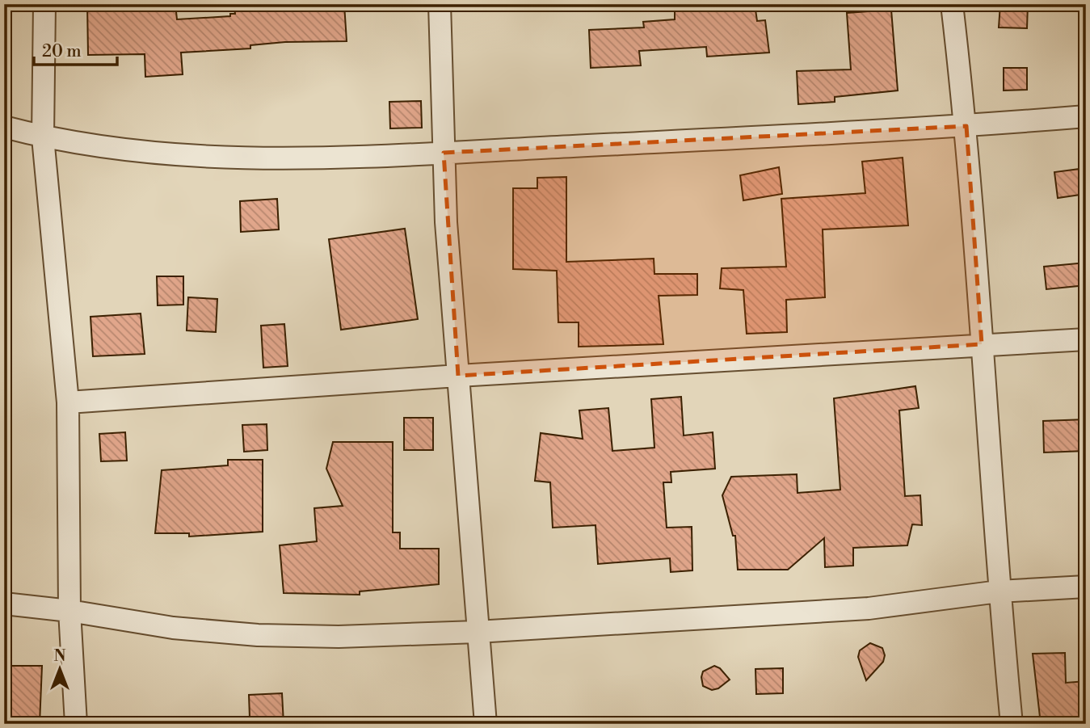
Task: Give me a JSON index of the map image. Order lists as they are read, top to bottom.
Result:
{
  "scale_bar": "20 m",
  "north": "top"
}
